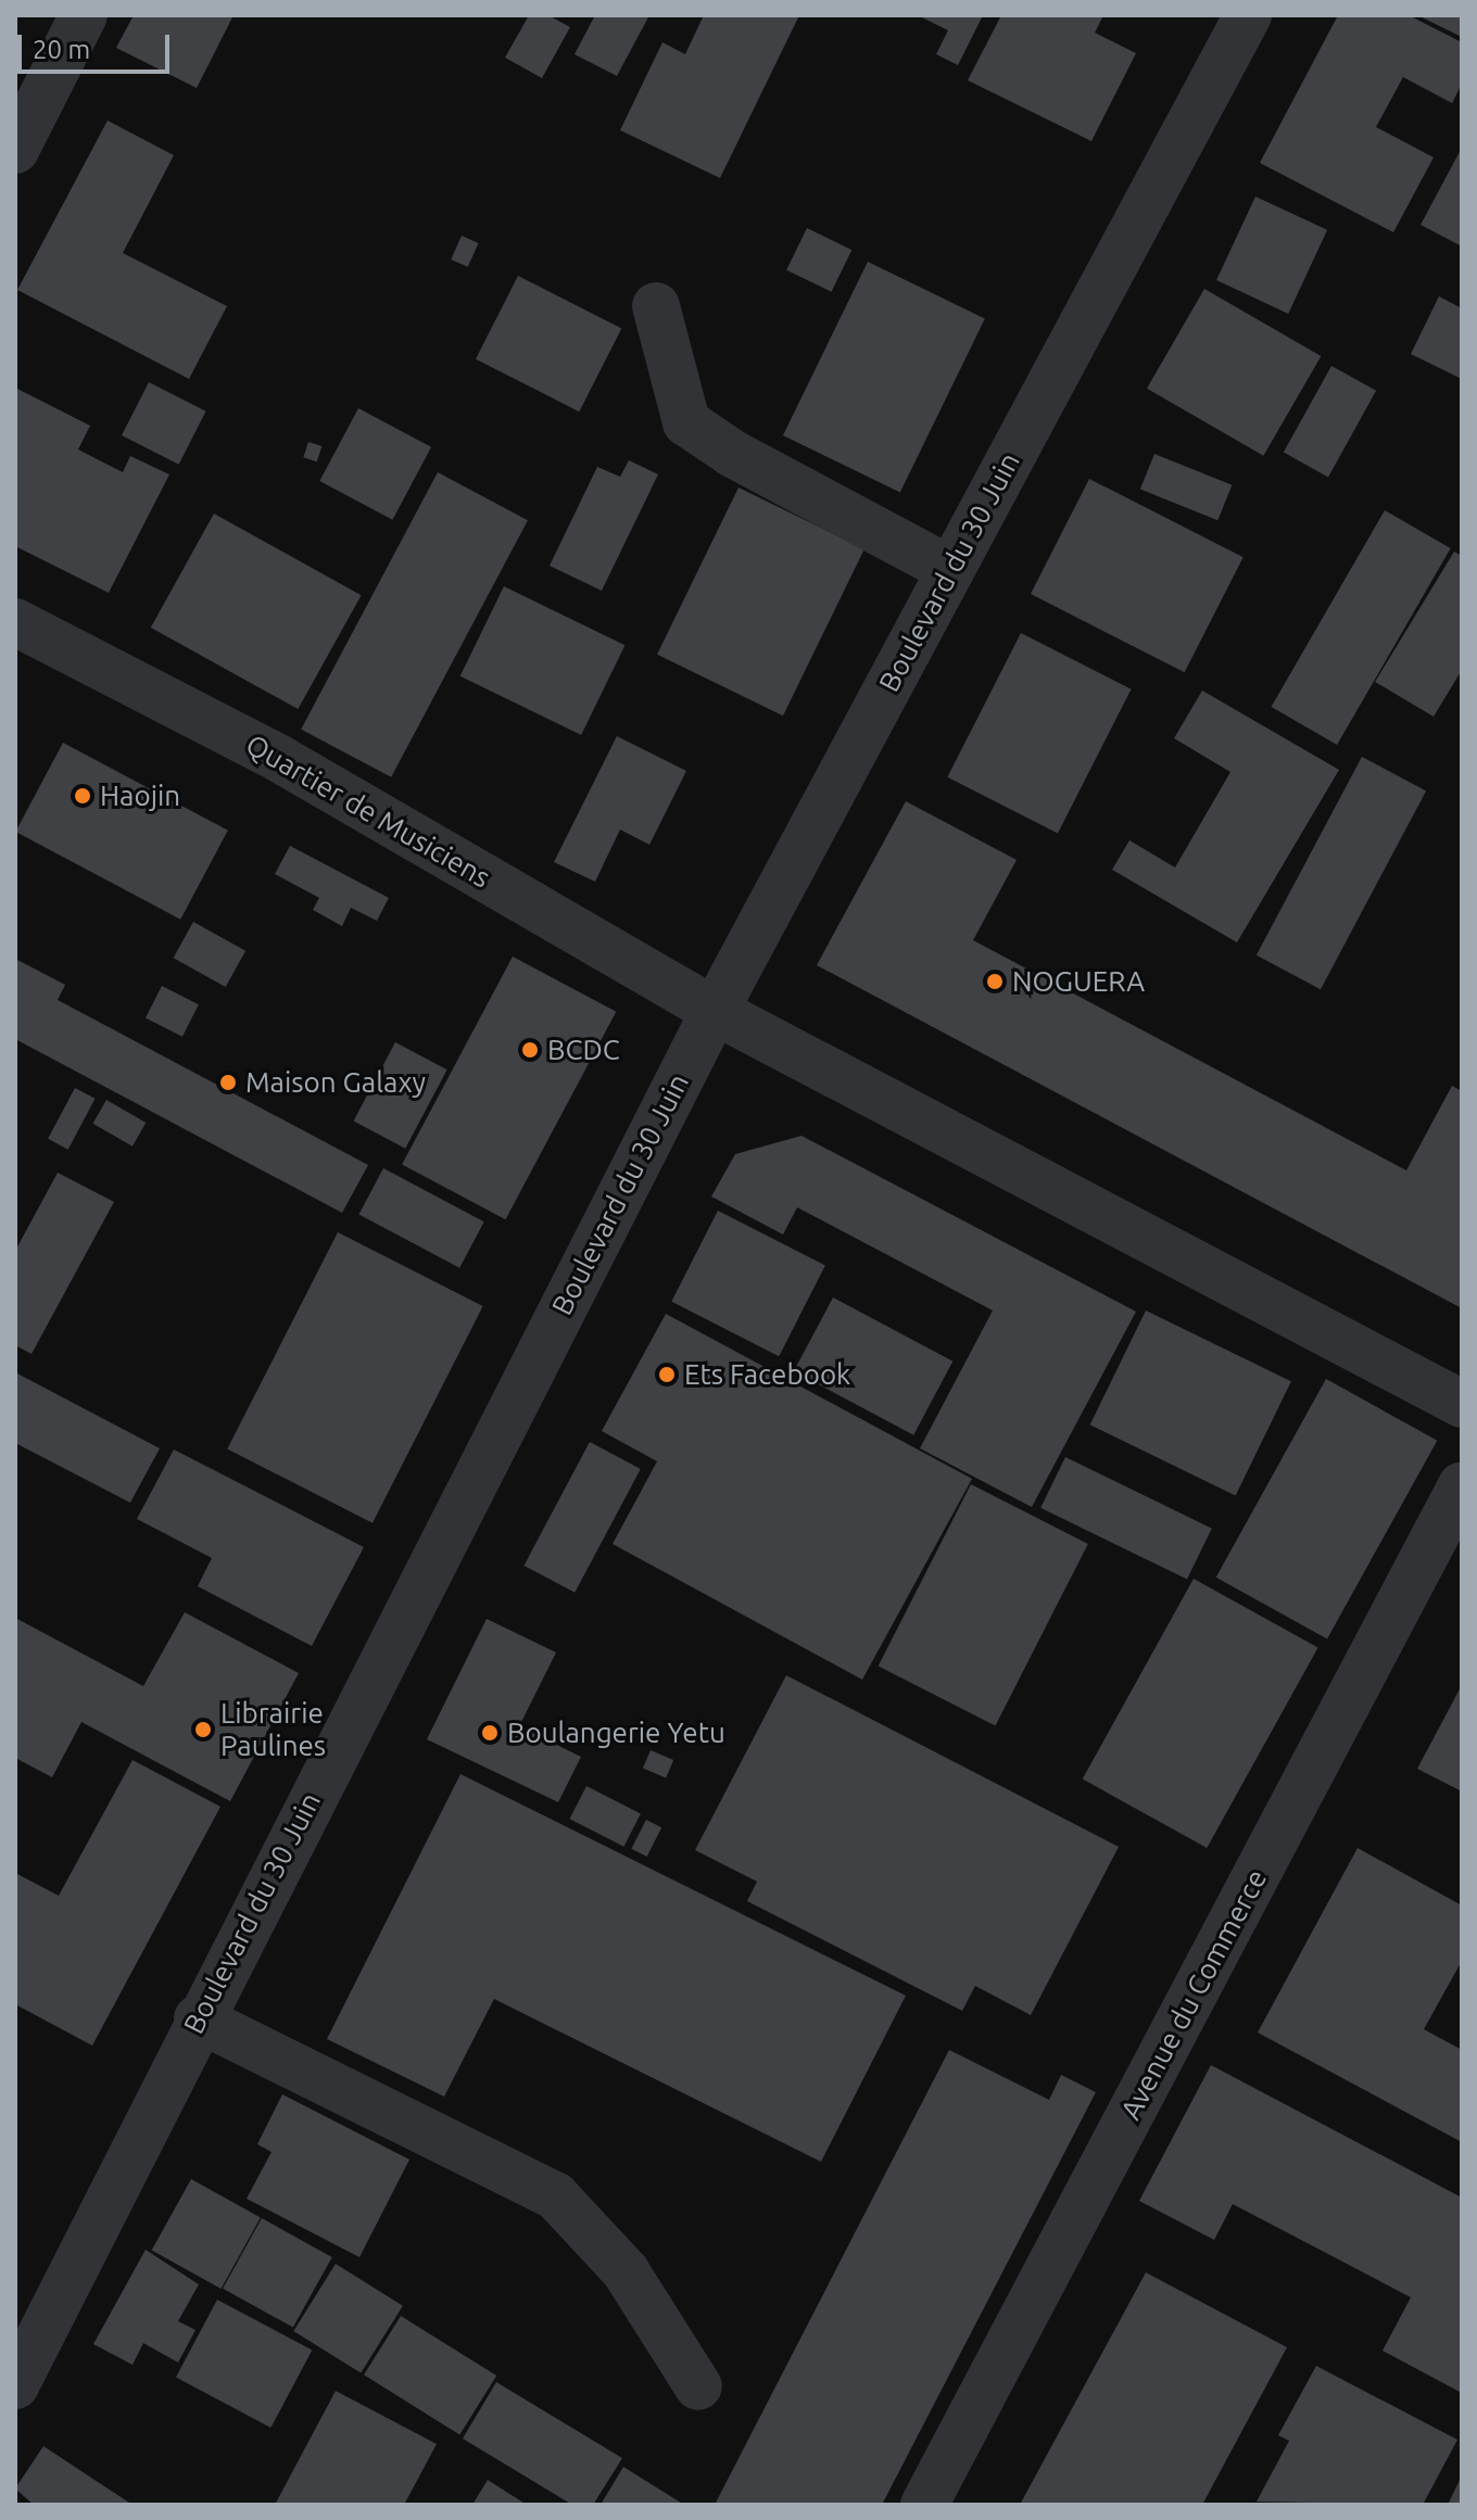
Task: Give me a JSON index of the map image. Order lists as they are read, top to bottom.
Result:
{
  "streets": {
    "street": ["Boulevard du 30 Juin", "Quartier de Musiciens", "Avenue du Commerce"]
  },
  "crossings": [
    ["Boulevard du 30 Juin", "Quartier de Musiciens"]
  ],
  "places": [
    "Haojin",
    "NOGUERA",
    "BCDC",
    "Maison Galaxy",
    "Ets Facebook",
    "Librairie Paulines",
    "Boulangerie Yetu"
  ],
  "scale_bar": "20 m"
}
